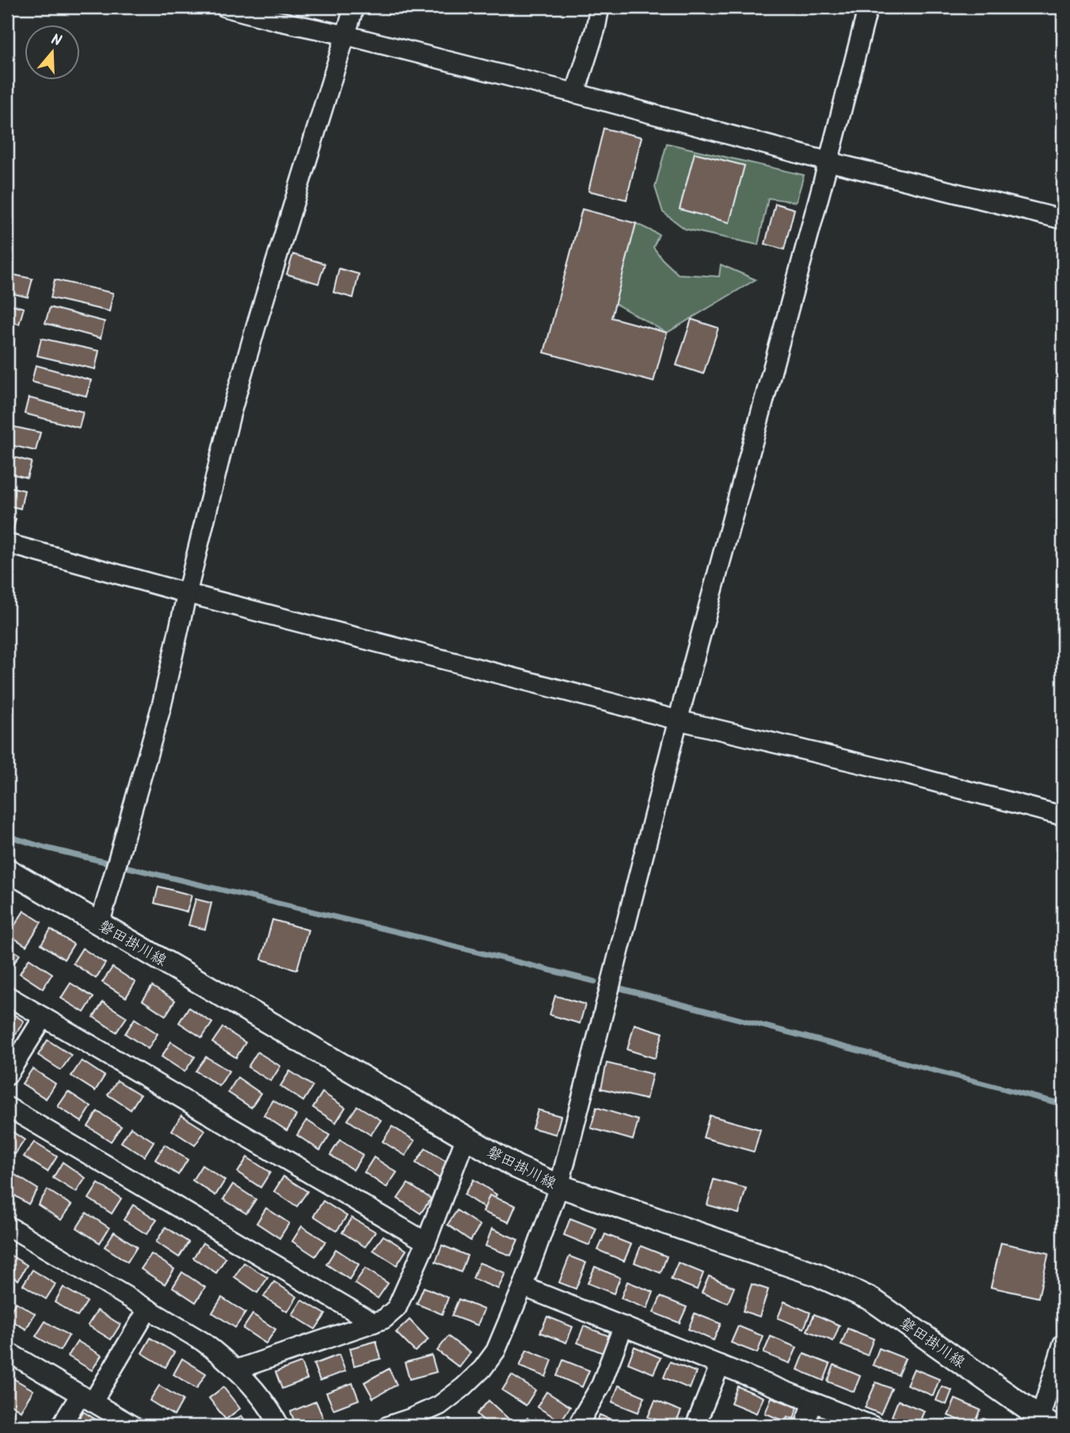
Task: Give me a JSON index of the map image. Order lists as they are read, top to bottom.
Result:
{
  "streets": {
    "main road": ["磐田掛川線"]
  },
  "north": "top"
}
